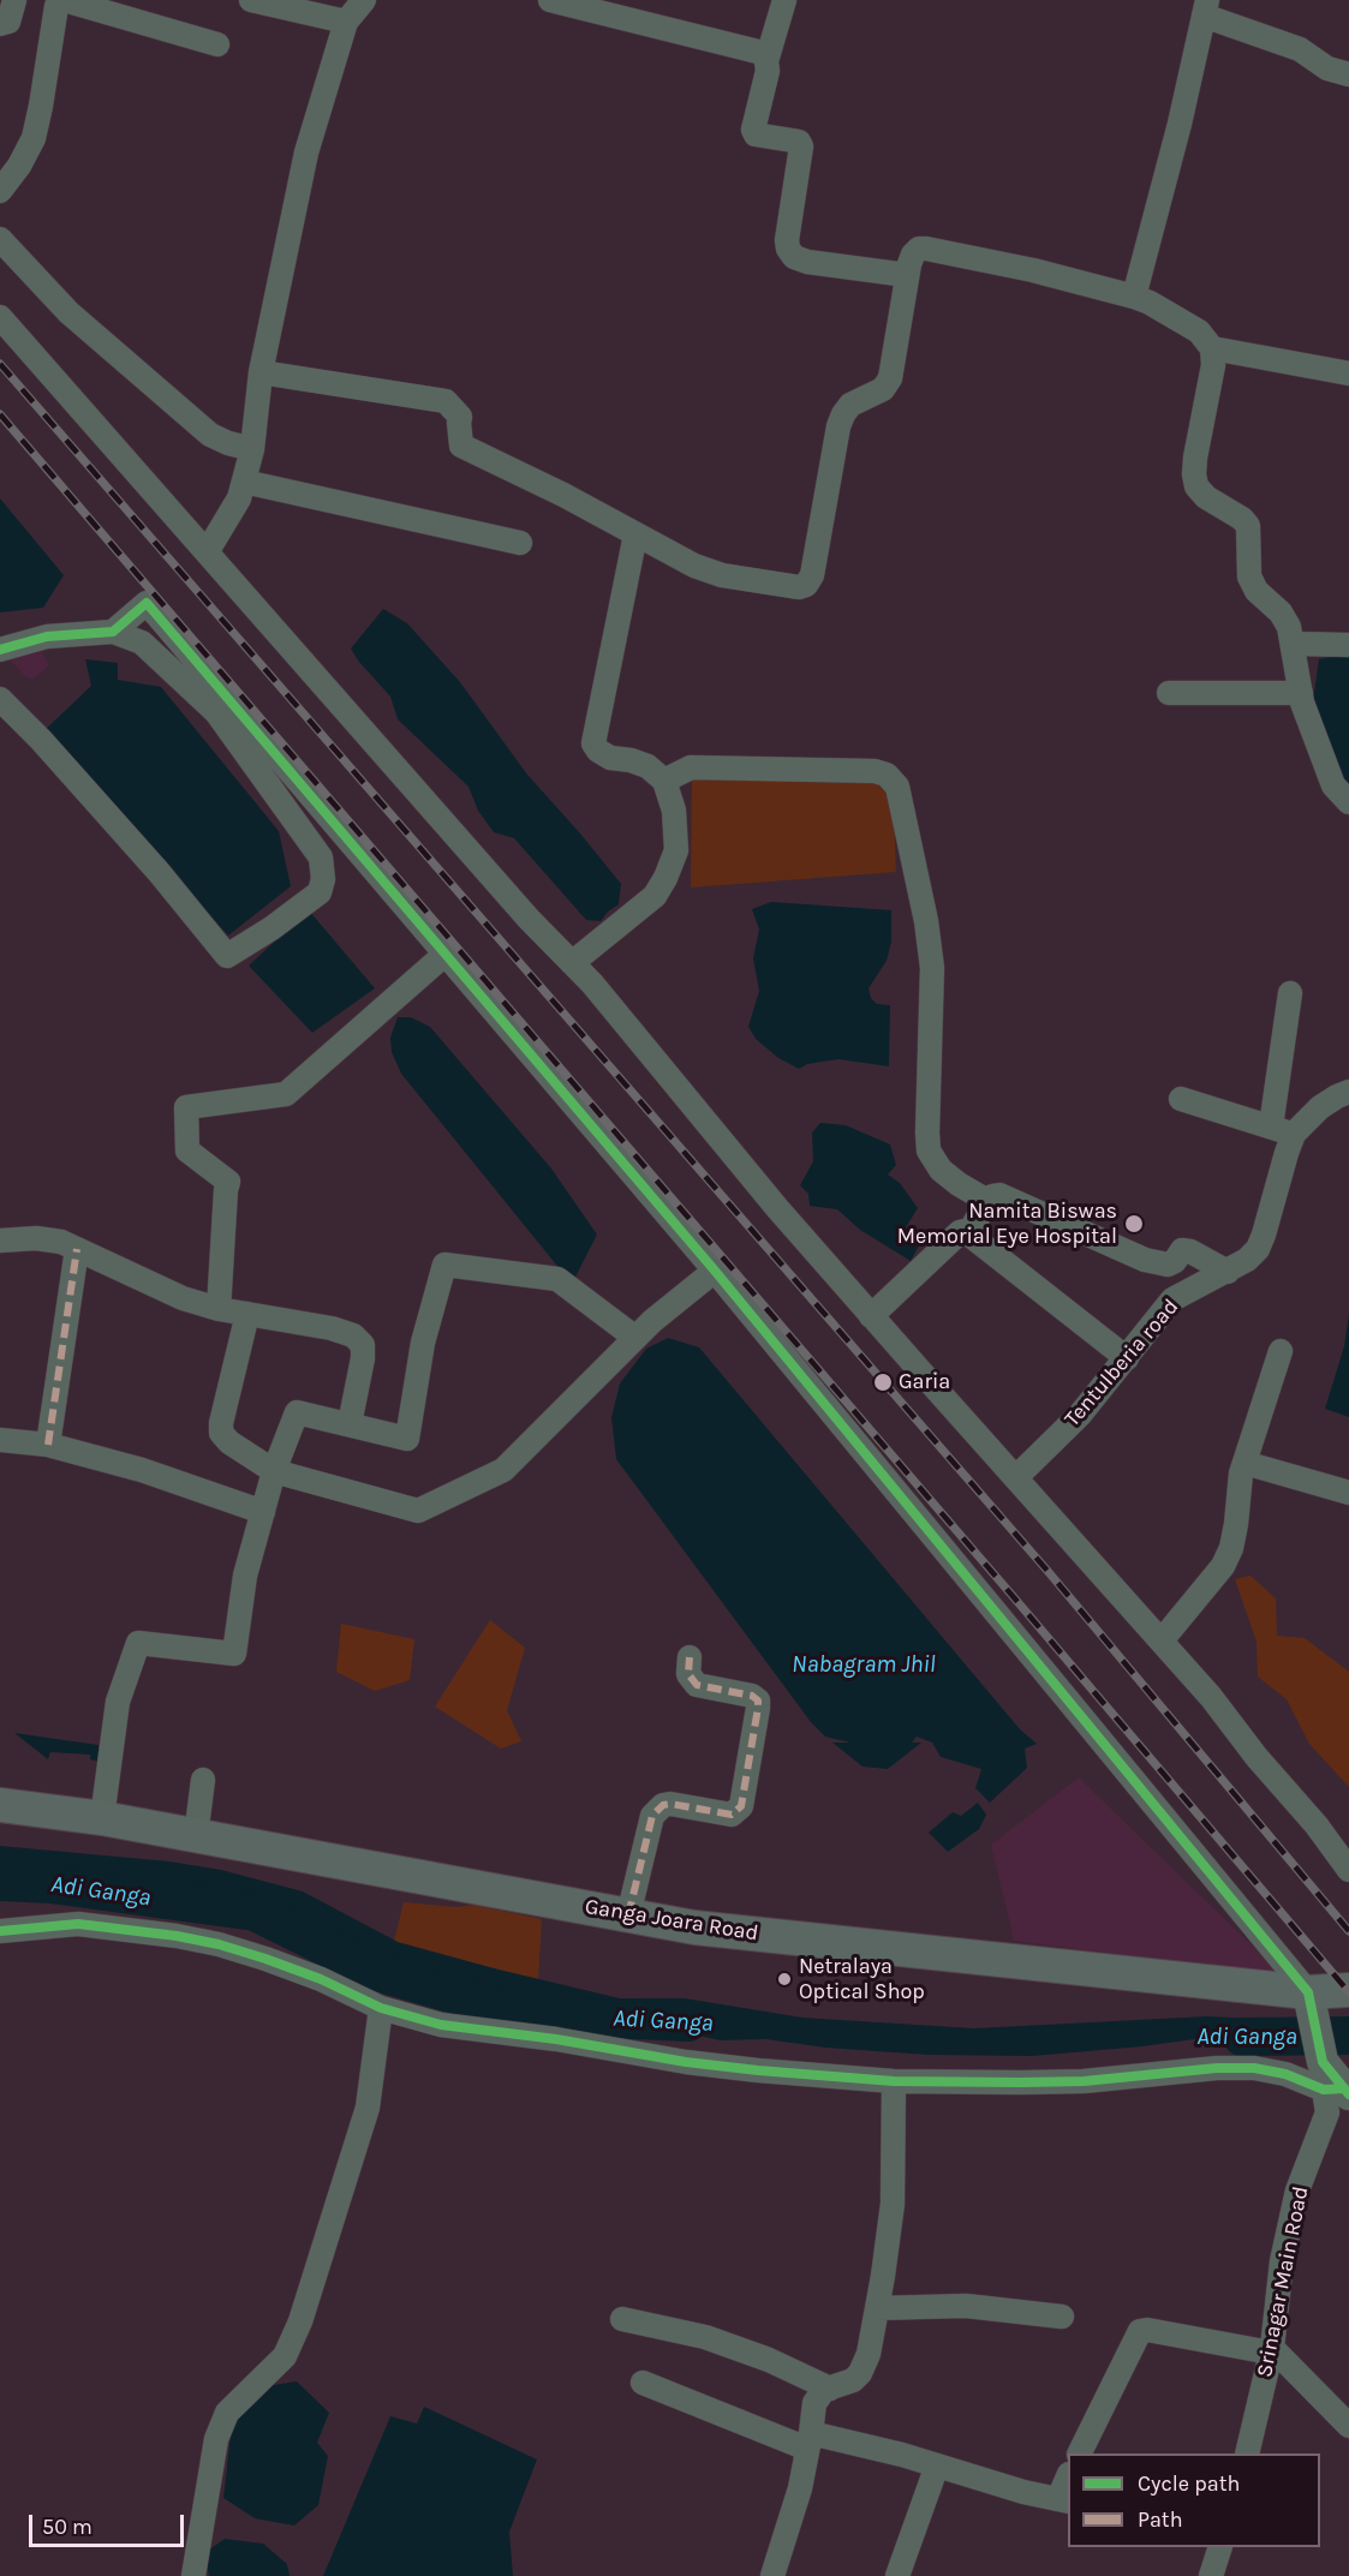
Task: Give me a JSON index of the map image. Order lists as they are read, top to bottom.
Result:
{
  "streets": {
    "main road": ["Ganga Joara Road"],
    "street": ["Tentulberia road", "Srinagar Main Road"]
  },
  "water": ["Nabagram Jhil", "Adi Ganga"],
  "places": ["Namita Biswas Memorial Eye Hospital", "Garia", "Netralaya Optical Shop"],
  "legend": ["Cycle path", "Path"],
  "scale_bar": "50 m"
}
